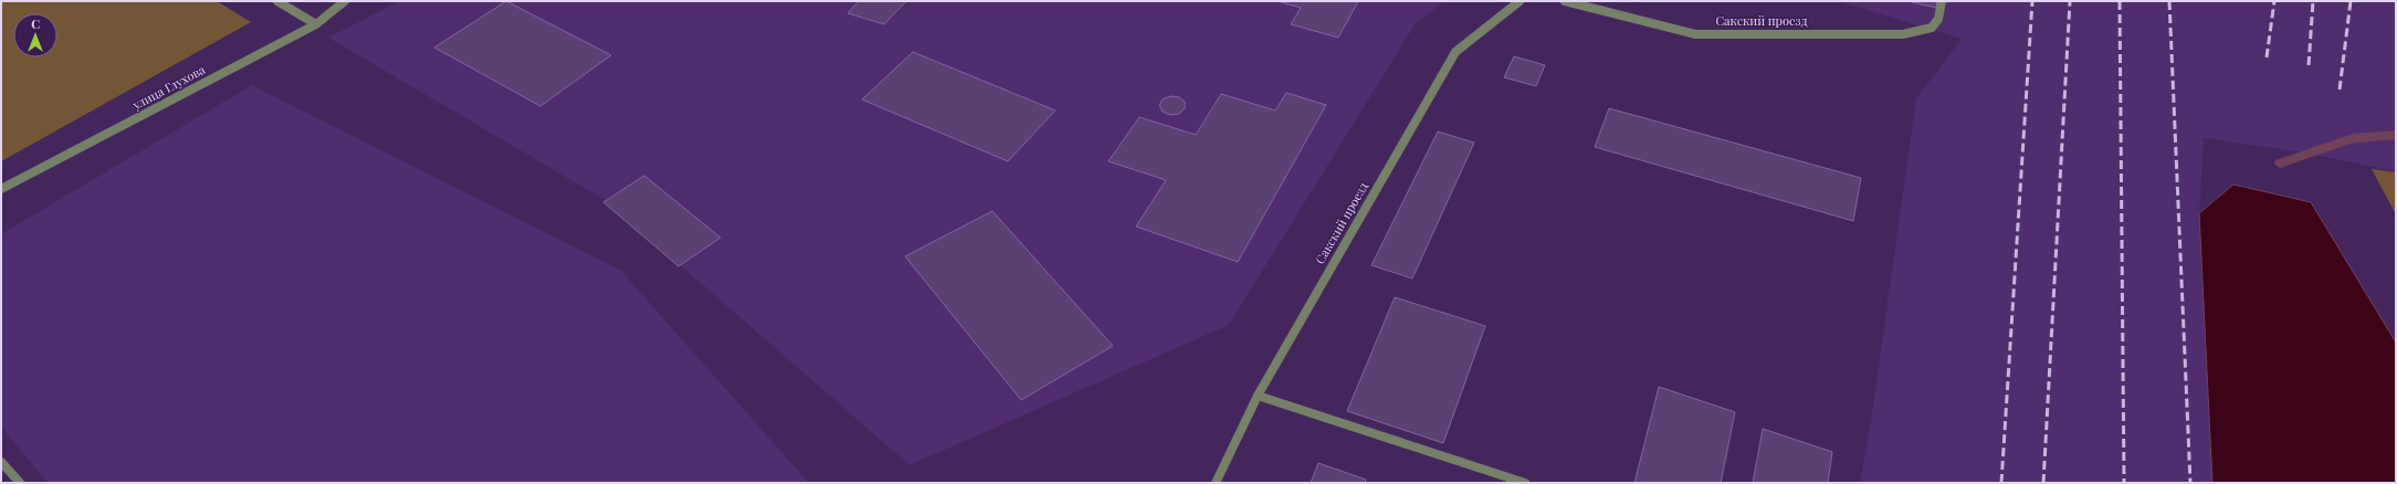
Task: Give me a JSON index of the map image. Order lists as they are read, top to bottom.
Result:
{
  "streets": {
    "street": ["Сакский проезд", "улица Глухова"]
  },
  "north": "top"
}
